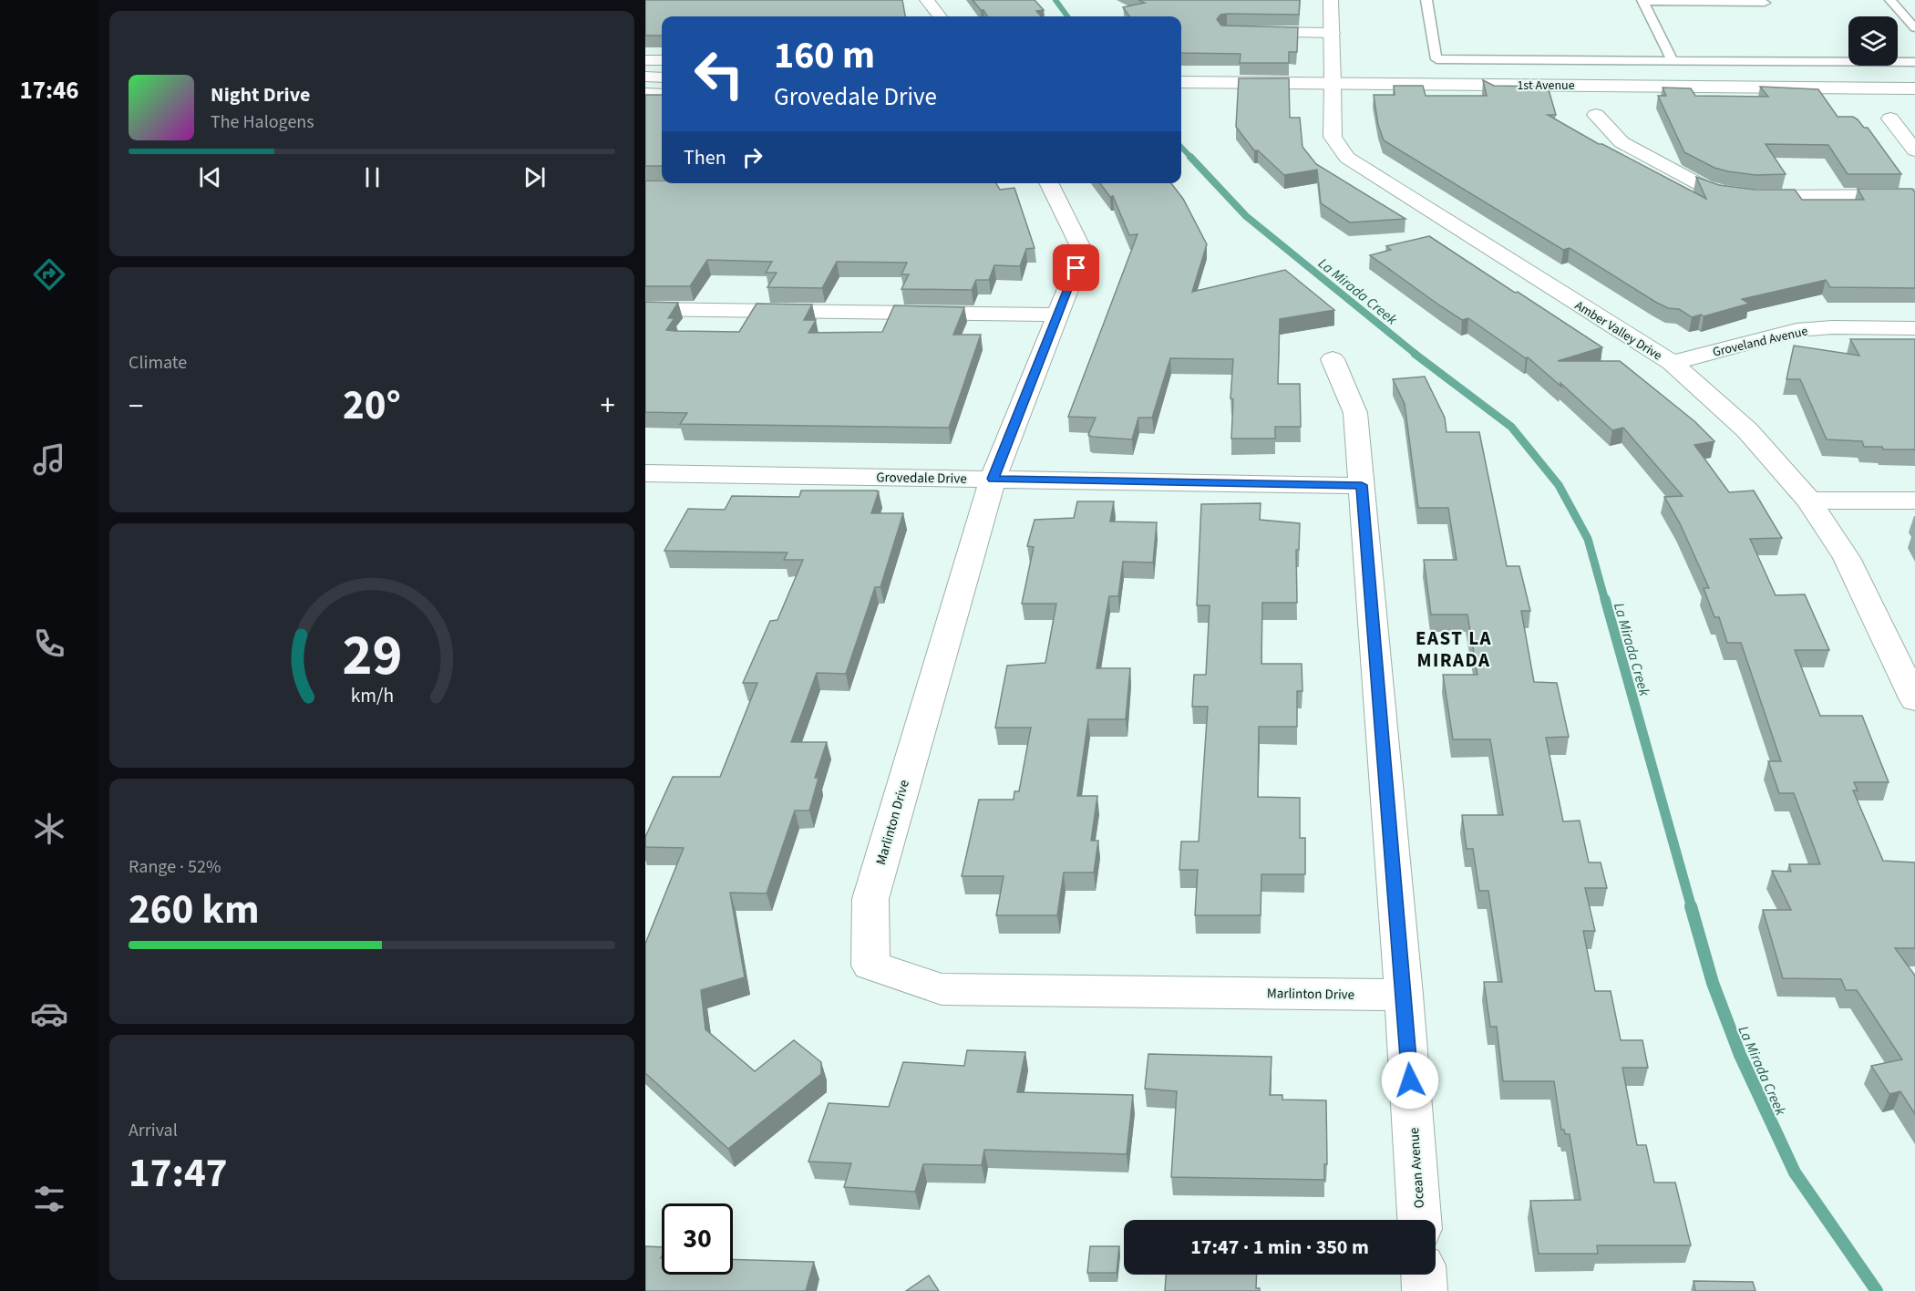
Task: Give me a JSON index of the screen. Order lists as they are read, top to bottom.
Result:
{
  "streets": {
    "street": [
      "1st Avenue",
      "Amber Valley Drive",
      "Groveland Avenue",
      "Grovedale Drive",
      "Marlinton Drive",
      "Ocean Avenue"
    ]
  },
  "crossings": [
    ["1st Avenue", "Amber Valley Drive"],
    ["Amber Valley Drive", "Groveland Avenue"],
    ["Grovedale Drive", "Marlinton Drive"],
    ["Grovedale Drive", "Ocean Avenue"],
    ["Marlinton Drive", "Ocean Avenue"]
  ],
  "districts": ["EAST LA MIRADA"],
  "water": ["La Mirada Creek"],
  "page": {
    "tabs": "17:46",
    "turn": ["160 m", "Grovedale Drive"],
    "song": ["Night Drive", "The Halogens"],
    "then": "Then",
    "tile": [
      "Climate",
      ["Range · 52%", "260 km"],
      ["Arrival", "17:47"]
    ],
    "heat": ["−", "20°", "+"],
    "limit": "30",
    "trip": "17:47 · 1 min · 350 m",
    "gauge": ["29", "km/h"]
  }
}
